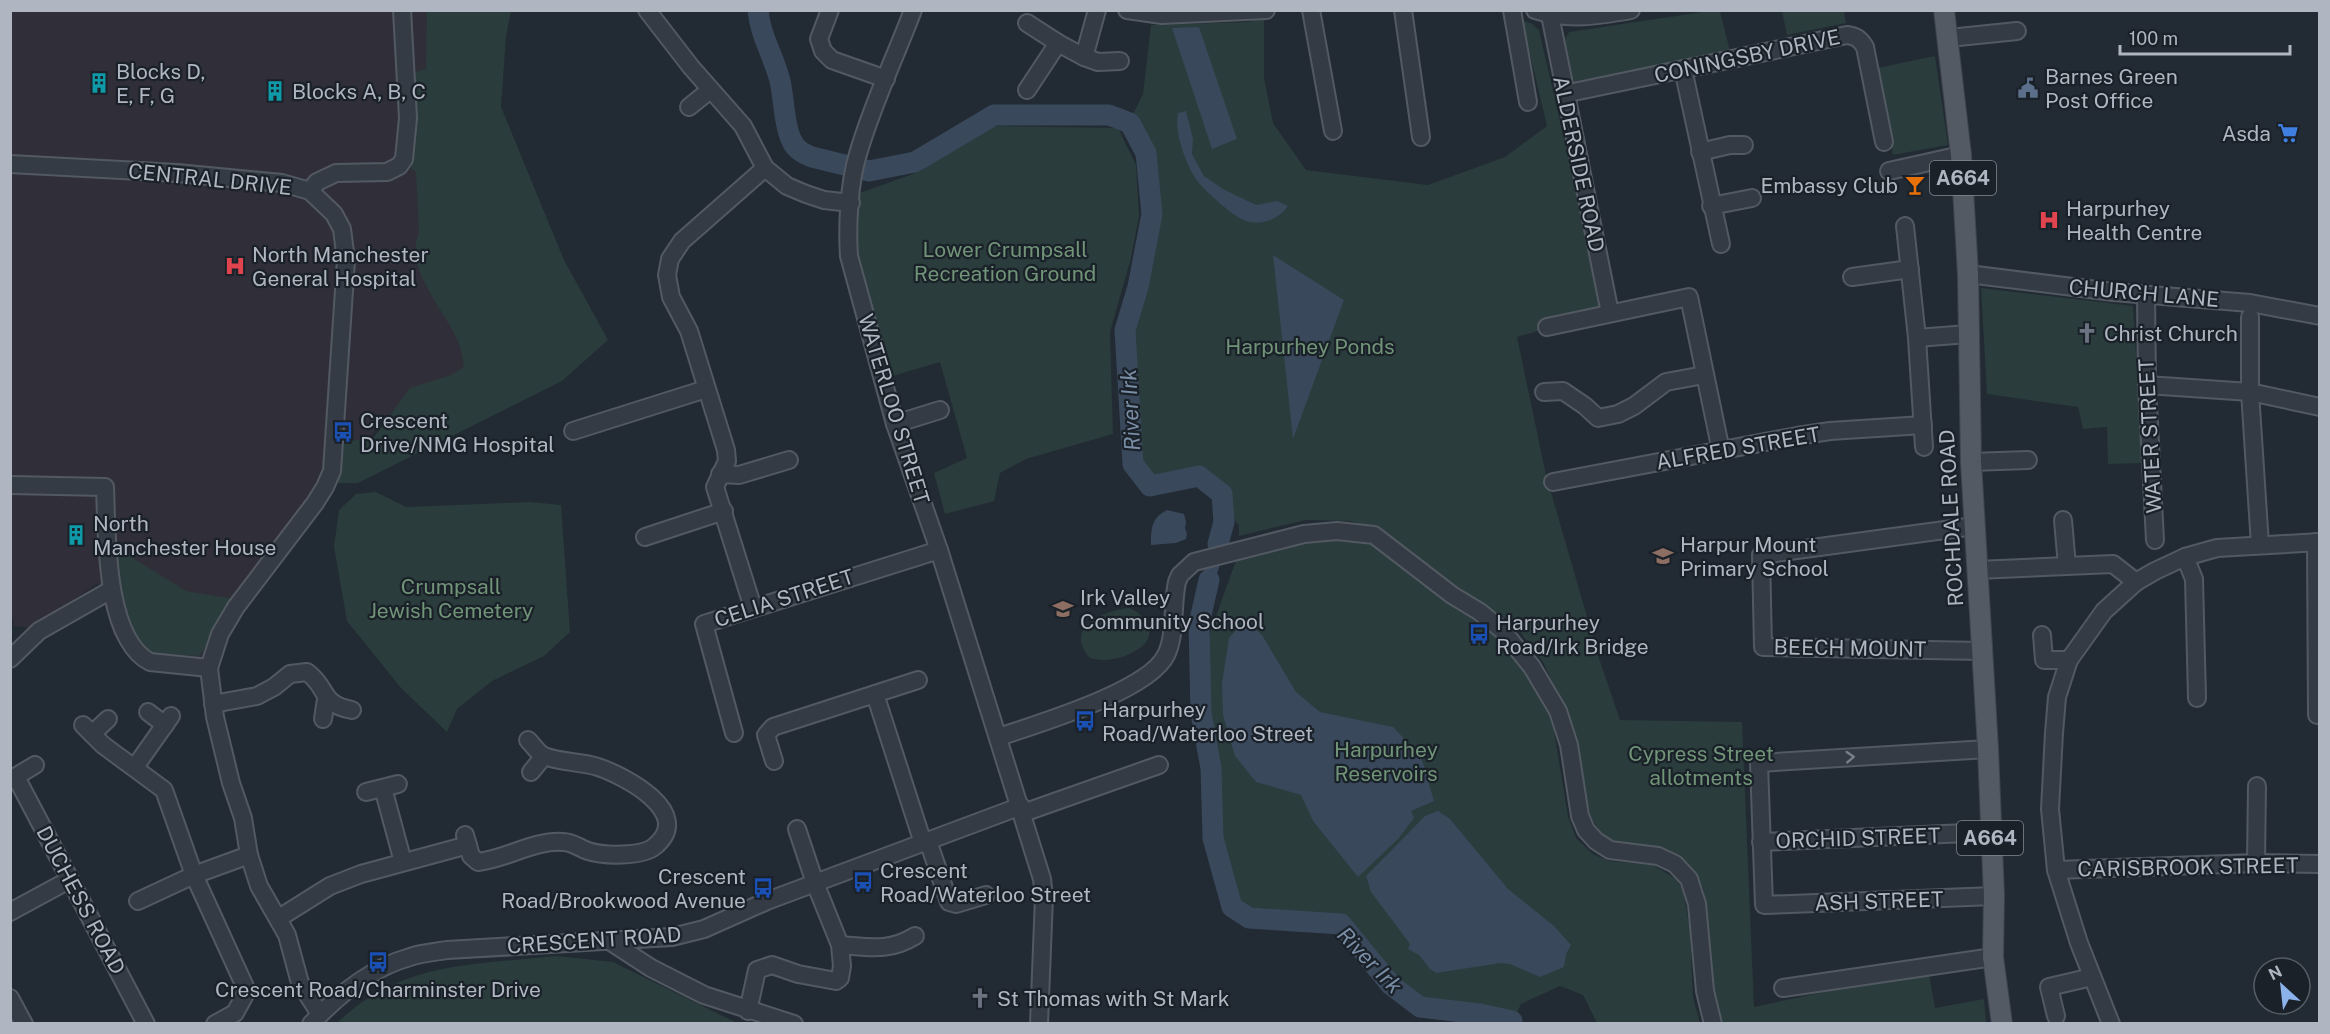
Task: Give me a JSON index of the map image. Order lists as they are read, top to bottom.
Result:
{
  "streets": {
    "main road": ["A664", "ROCHDALE ROAD"],
    "street": [
      "CONINGSBY DRIVE",
      "ALDERSIDE ROAD",
      "CENTRAL DRIVE",
      "CHURCH LANE",
      "WATERLOO STREET",
      "WATER STREET",
      "ALFRED STREET",
      "CELIA STREET",
      "BEECH MOUNT",
      "ORCHID STREET",
      "CARISBROOK STREET",
      "DUCHESS ROAD",
      "ASH STREET",
      "CRESCENT ROAD"
    ]
  },
  "crossings": [
    ["CONINGSBY DRIVE", "ALDERSIDE ROAD"],
    ["CHURCH LANE", "WATER STREET"],
    ["CHURCH LANE", "ROCHDALE ROAD"],
    ["WATERLOO STREET", "CELIA STREET"],
    ["WATERLOO STREET", "CRESCENT ROAD"],
    ["ROCHDALE ROAD", "BEECH MOUNT"],
    ["ROCHDALE ROAD", "ORCHID STREET"],
    ["ROCHDALE ROAD", "ASH STREET"],
    ["ORCHID STREET", "ASH STREET"]
  ],
  "water": ["River Irk"],
  "parks": [
    "Lower Crumpsall Recreation Ground",
    "Harpurhey Ponds",
    "Crumpsall Jewish Cemetery",
    "Harpurhey Reservoirs",
    "Cypress Street allotments"
  ],
  "places": {
    "building": ["Blocks D, E, F, G", "Blocks A, B, C", "North Manchester House"],
    "public building": ["Barnes Green Post Office"],
    "supermarket": ["Asda"],
    "bar": ["Embassy Club"],
    "hospital": ["Harpurhey Health Centre", "North Manchester General Hospital"],
    "church": ["Christ Church", "St Thomas with St Mark"],
    "bus stop": [
      "Crescent Drive/NMG Hospital",
      "Harpurhey Road/Irk Bridge",
      "Harpurhey Road/Waterloo Street",
      "Crescent Road/Waterloo Street",
      "Crescent Road/Brookwood Avenue",
      "Crescent Road/Charminster Drive"
    ],
    "school or university": ["Harpur Mount Primary School", "Irk Valley Community School"]
  },
  "scale_bar": "100 m",
  "north": "top left"
}
